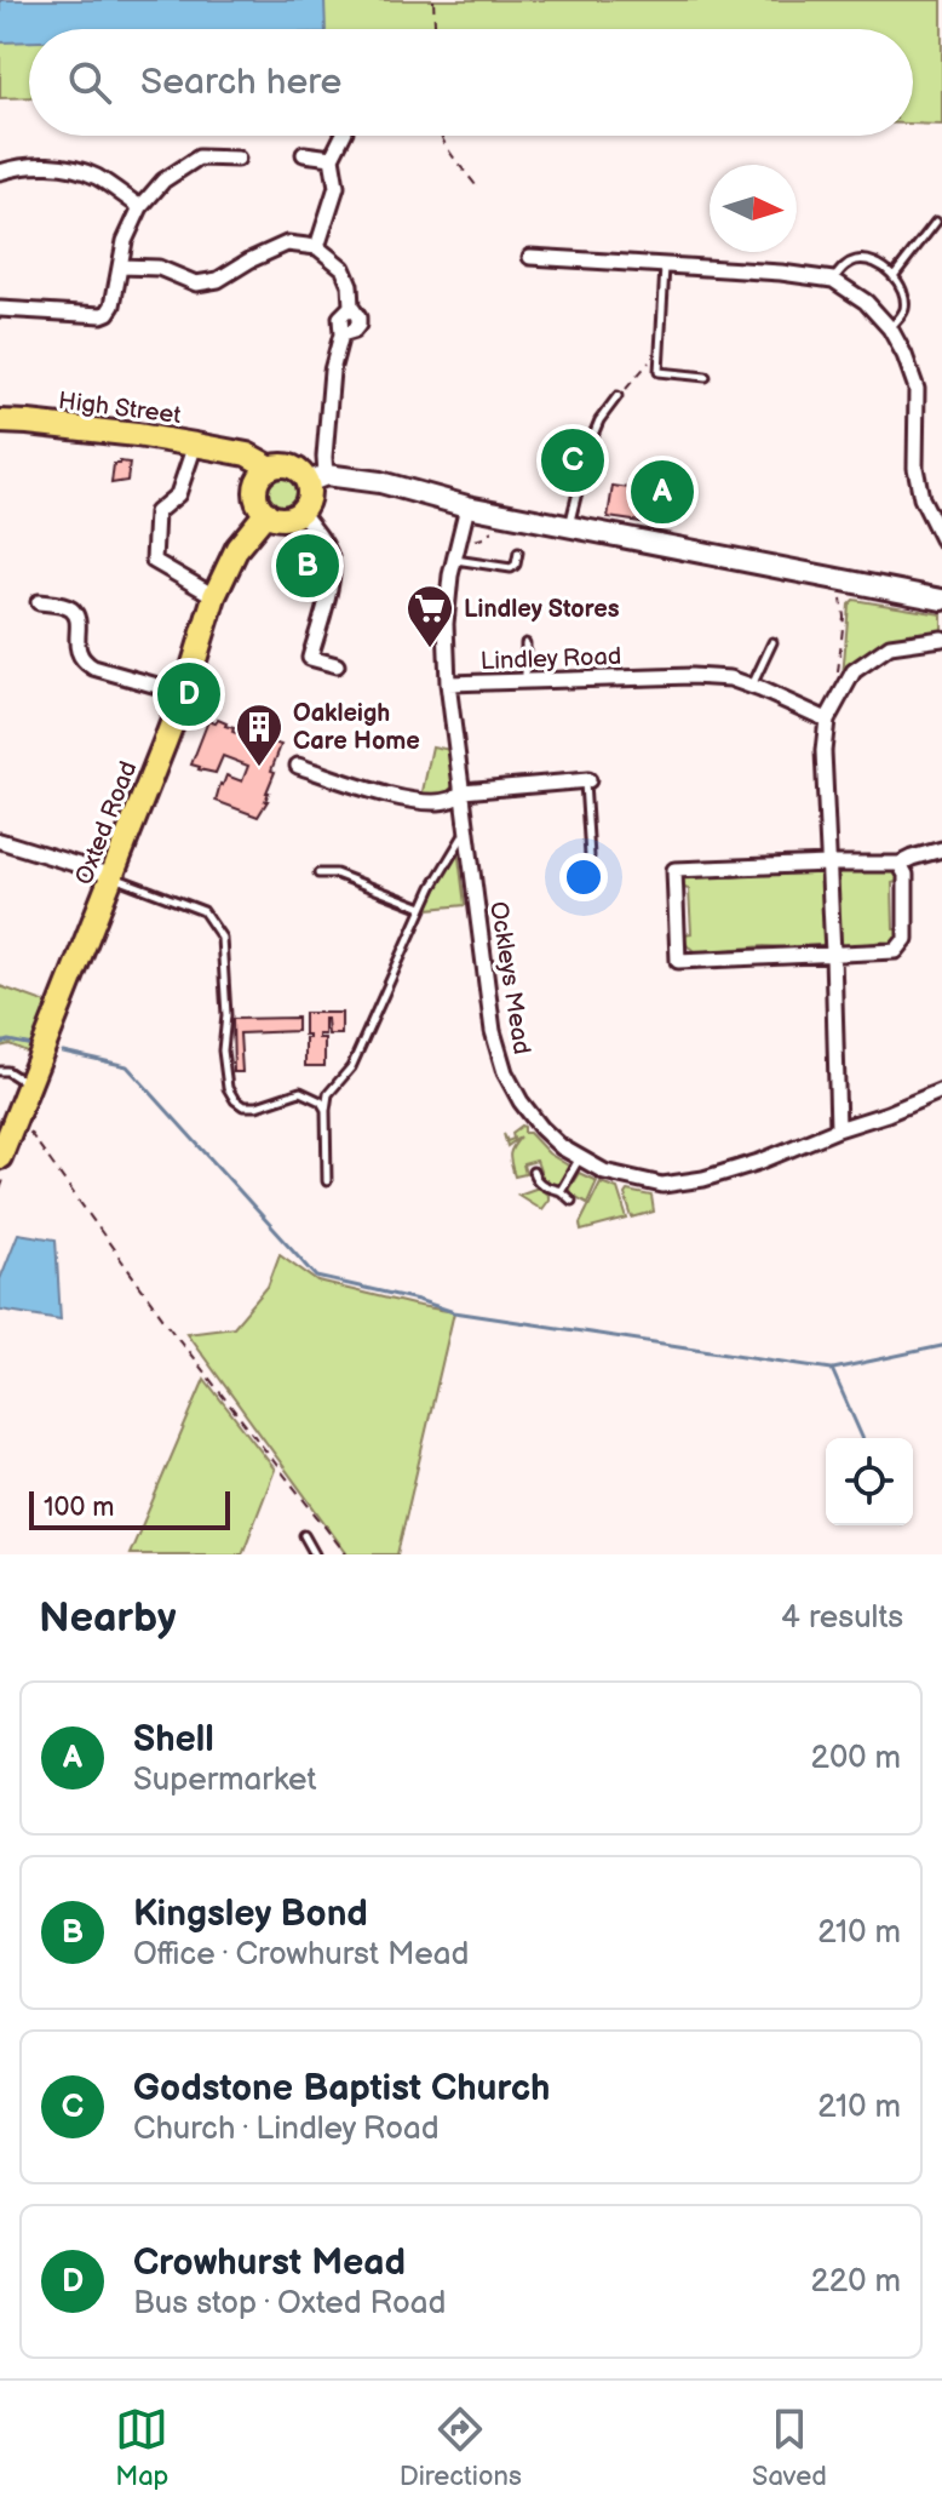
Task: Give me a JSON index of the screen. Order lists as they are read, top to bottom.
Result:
{
  "streets": {
    "main road": ["High Street", "Oxted Road"],
    "street": ["Lindley Road", "Ockleys Mead"]
  },
  "crossings": [
    ["High Street", "Oxted Road"],
    ["Lindley Road", "Ockleys Mead"]
  ],
  "places": {
    "supermarket": ["Lindley Stores"],
    "building": ["Oakleigh Care Home"]
  },
  "scale_bar": "100 m",
  "north": "right",
  "page": {
    "search": "Search here",
    "pins": [
      "C",
      "A",
      "B",
      "D"
    ],
    "scale": "100 m",
    "heading": ["Nearby", "4 results"],
    "list": [
      {
        "mark": "A",
        "name": "Shell",
        "note": "Supermarket",
        "value": "200 m"
      },
      {
        "mark": "B",
        "name": "Kingsley Bond",
        "note": "Office · Crowhurst Mead",
        "value": "210 m"
      },
      {
        "mark": "C",
        "name": "Godstone Baptist Church",
        "note": "Church · Lindley Road",
        "value": "210 m"
      },
      {
        "mark": "D",
        "name": "Crowhurst Mead",
        "note": "Bus stop · Oxted Road",
        "value": "220 m"
      }
    ],
    "nav": ["Map", "Directions", "Saved"]
  }
}
